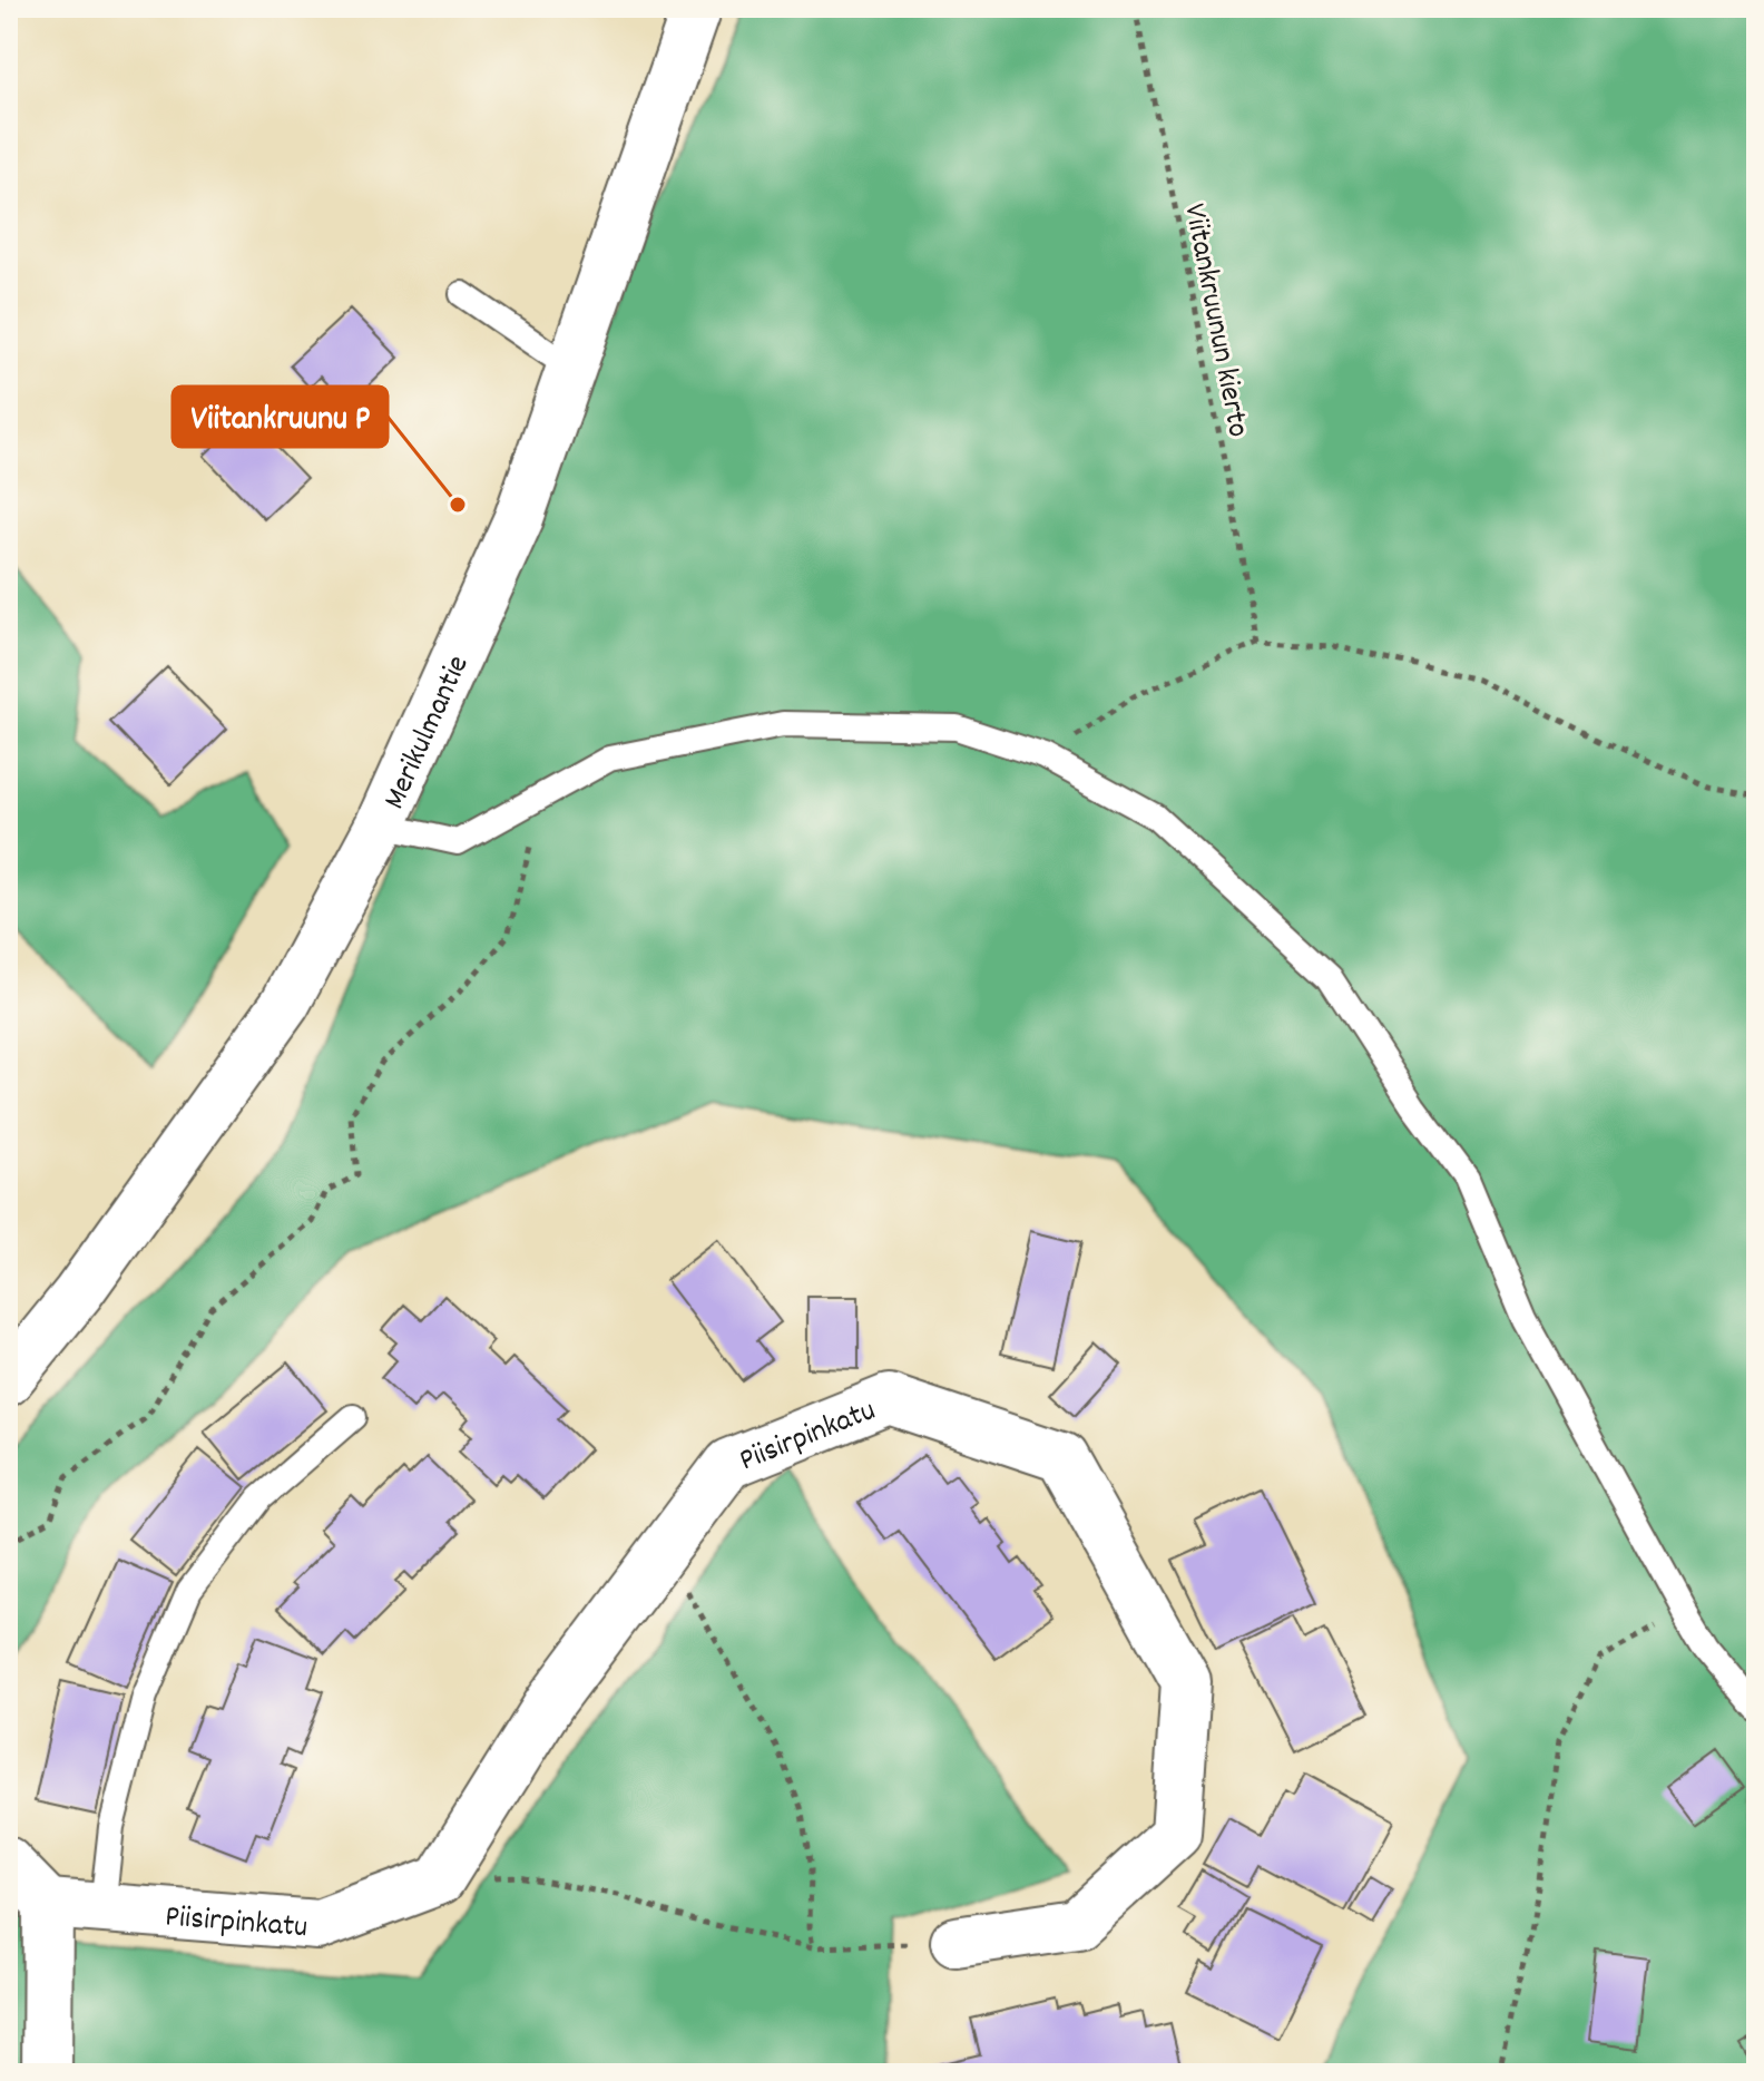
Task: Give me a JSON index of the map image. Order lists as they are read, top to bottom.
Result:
{
  "streets": {
    "street": ["Merikulmantie", "Piisirpinkatu"],
    "path": ["Viitankruunun kierto"]
  },
  "places": ["Viitankruunu P"]
}
